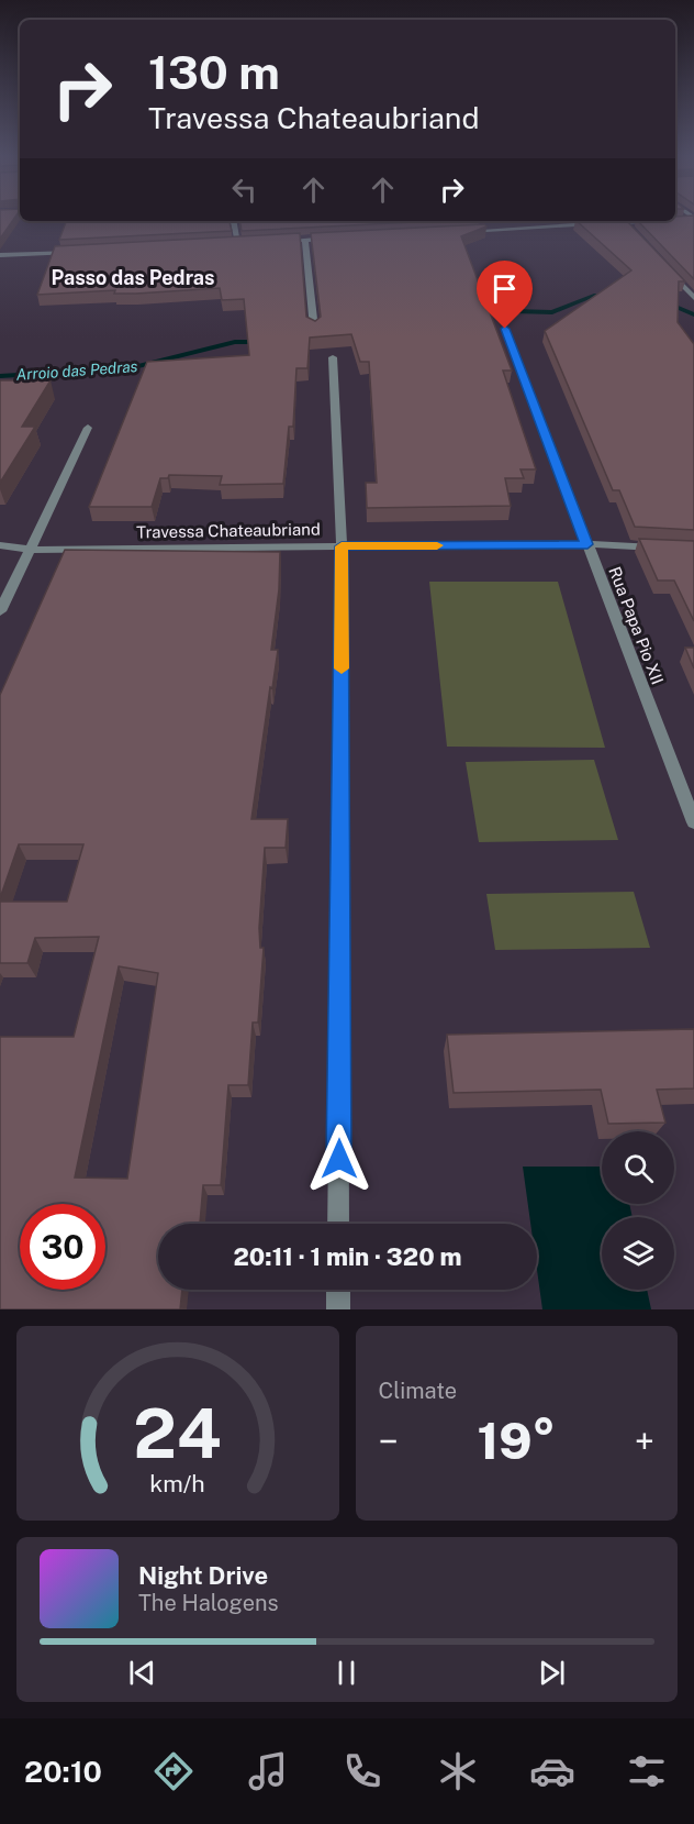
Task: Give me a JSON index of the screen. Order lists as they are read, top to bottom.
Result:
{
  "streets": {
    "street": ["Travessa Chateaubriand", "Rua Papa Pio XII"]
  },
  "crossings": [
    ["Travessa Chateaubriand", "Rua Papa Pio XII"]
  ],
  "districts": ["Passo das Pedras"],
  "water": ["Arroio das Pedras"],
  "page": {
    "turn": ["130 m", "Travessa Chateaubriand"],
    "limit": "30",
    "trip": "20:11 · 1 min · 320 m",
    "tile": "Climate",
    "heat": ["−", "19°", "+"],
    "song": ["Night Drive", "The Halogens"],
    "tabs": "20:10",
    "gauge": ["24", "km/h"]
  }
}
